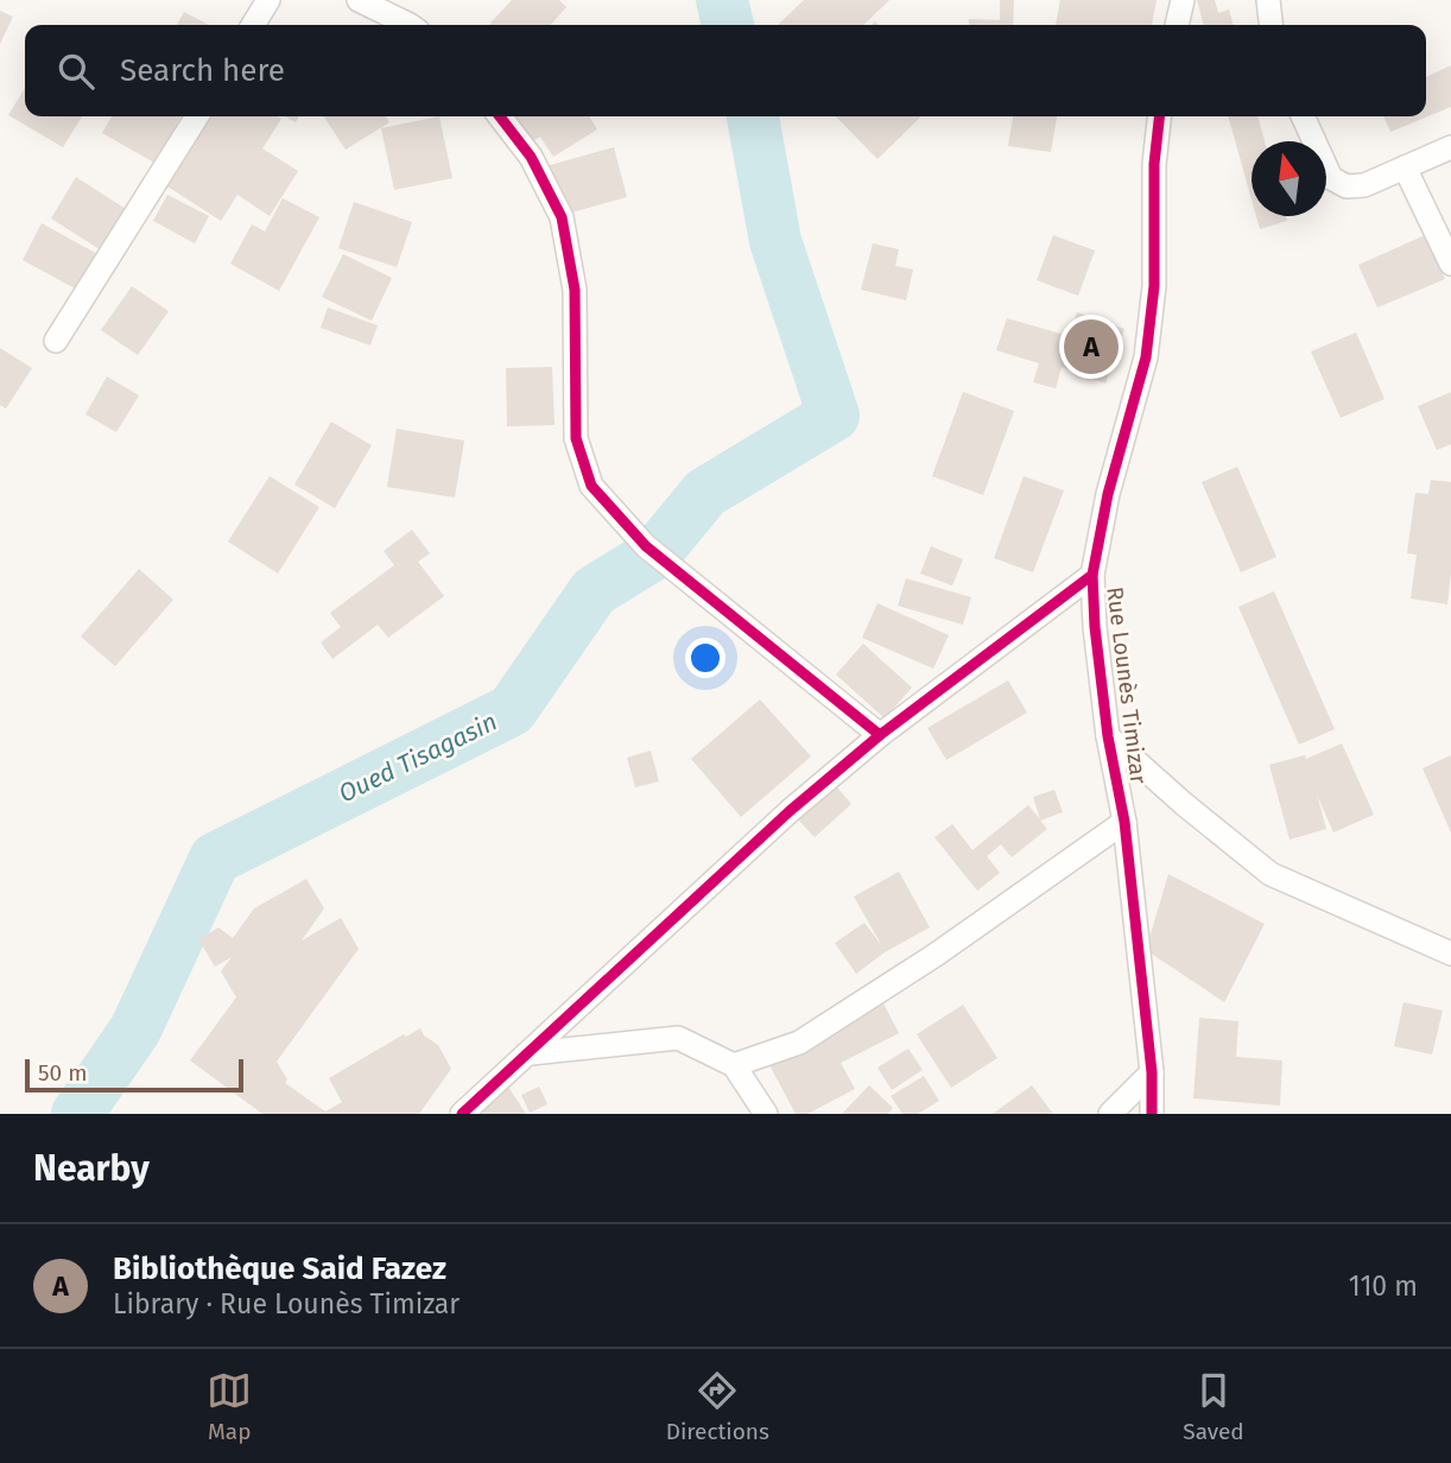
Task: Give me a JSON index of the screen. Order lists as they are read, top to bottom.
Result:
{
  "streets": {
    "street": ["Rue Lounès Timizar"]
  },
  "water": ["Oued Tisagasin"],
  "scale_bar": "50 m",
  "north": "top",
  "page": {
    "search": "Search here",
    "pins": "A",
    "scale": "50 m",
    "heading": "Nearby",
    "list": [
      {
        "mark": "A",
        "name": "Bibliothèque Said Fazez",
        "note": "Library · Rue Lounès Timizar",
        "value": "110 m"
      }
    ],
    "nav": ["Map", "Directions", "Saved"]
  }
}
